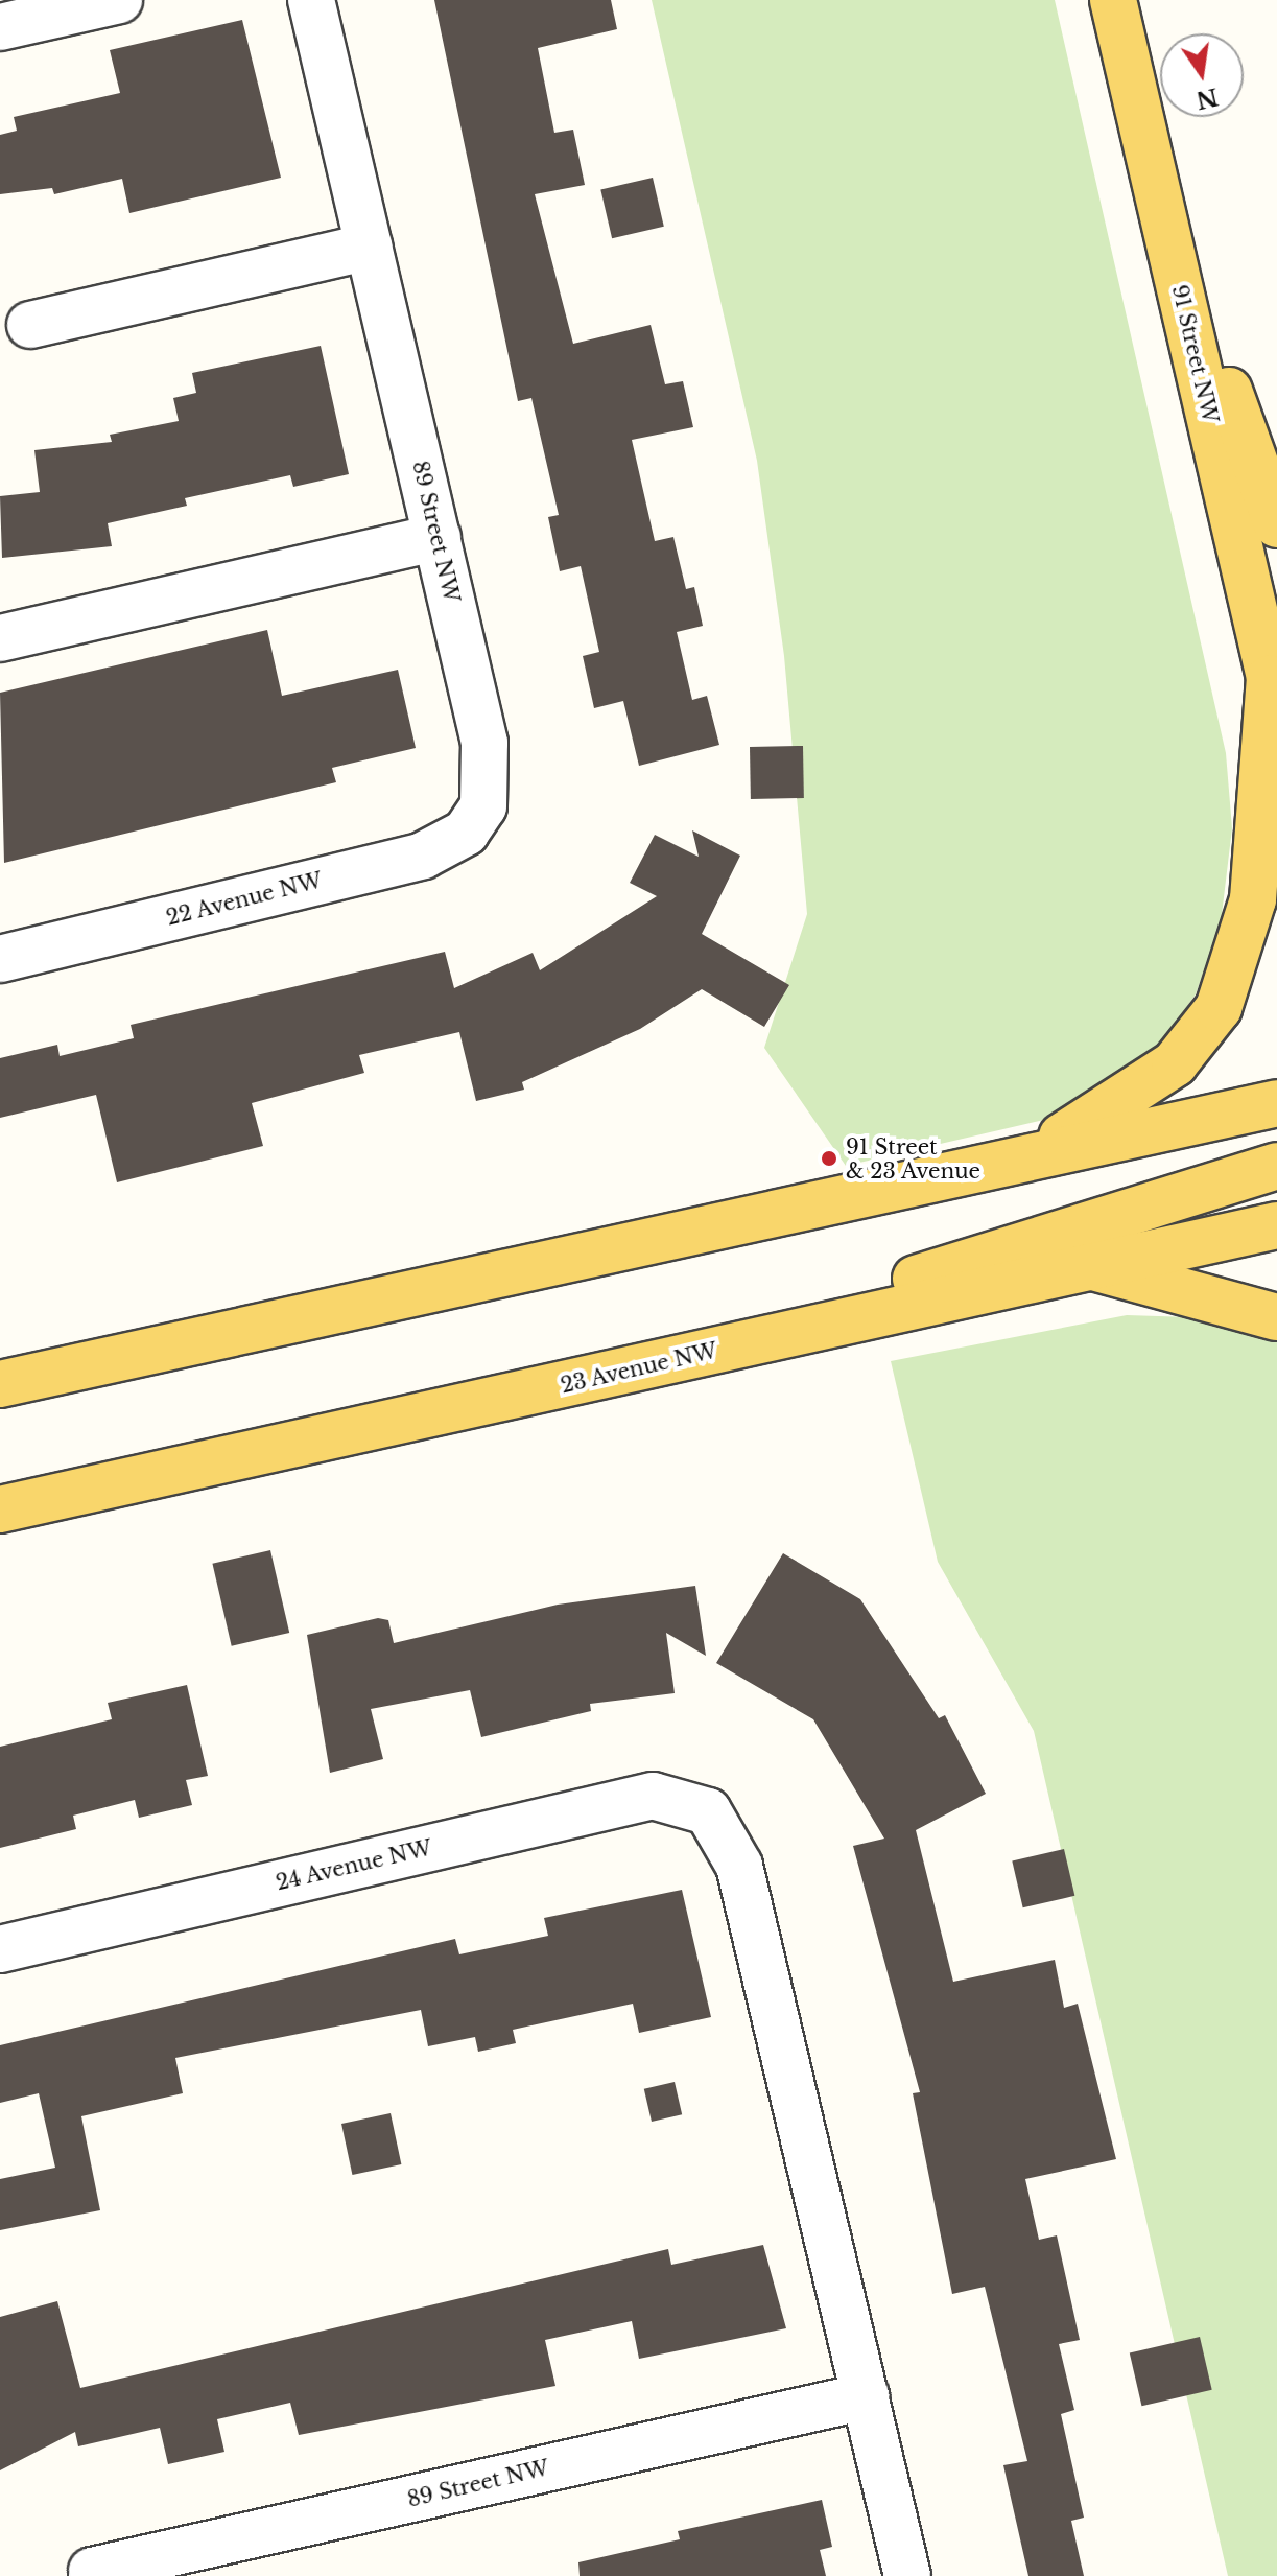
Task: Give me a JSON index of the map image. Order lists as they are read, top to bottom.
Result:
{
  "streets": {
    "main road": ["91 Street NW", "23 Avenue NW"],
    "street": ["89 Street NW", "22 Avenue NW", "24 Avenue NW"]
  },
  "crossings": [
    ["89 Street NW", "22 Avenue NW"],
    ["89 Street NW", "24 Avenue NW"]
  ],
  "places": ["91 Street & 23 Avenue"],
  "north": "bottom"
}
